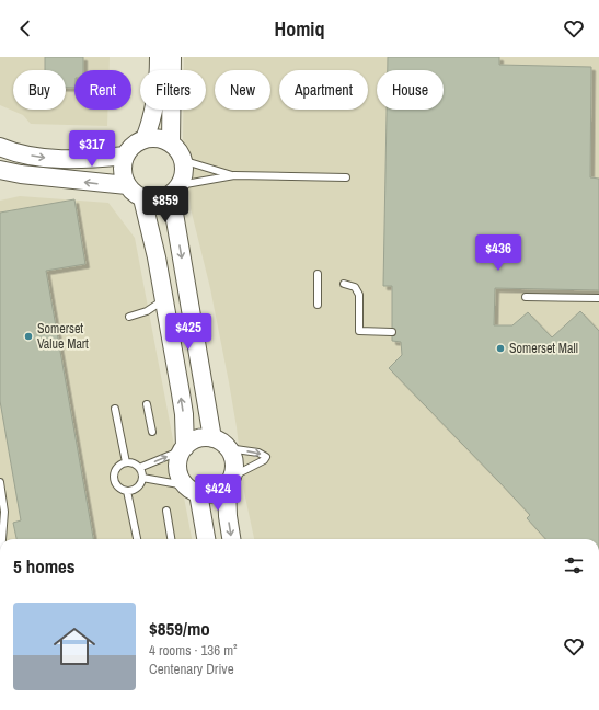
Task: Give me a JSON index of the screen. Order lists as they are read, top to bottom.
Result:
{
  "places": ["Somerset Value Mart", "Somerset Mall"],
  "page": {
    "header": "Homiq",
    "chip": [
      "Buy",
      "Rent",
      "Filters",
      "New",
      "Apartment",
      "House"
    ],
    "price": [
      "$317",
      "$859",
      "$436",
      "$425",
      "$424"
    ],
    "heading": "5 homes",
    "list": [
      {
        "name": "$859/mo",
        "note": "4 rooms · 136 m² · Centenary Drive"
      }
    ]
  }
}
